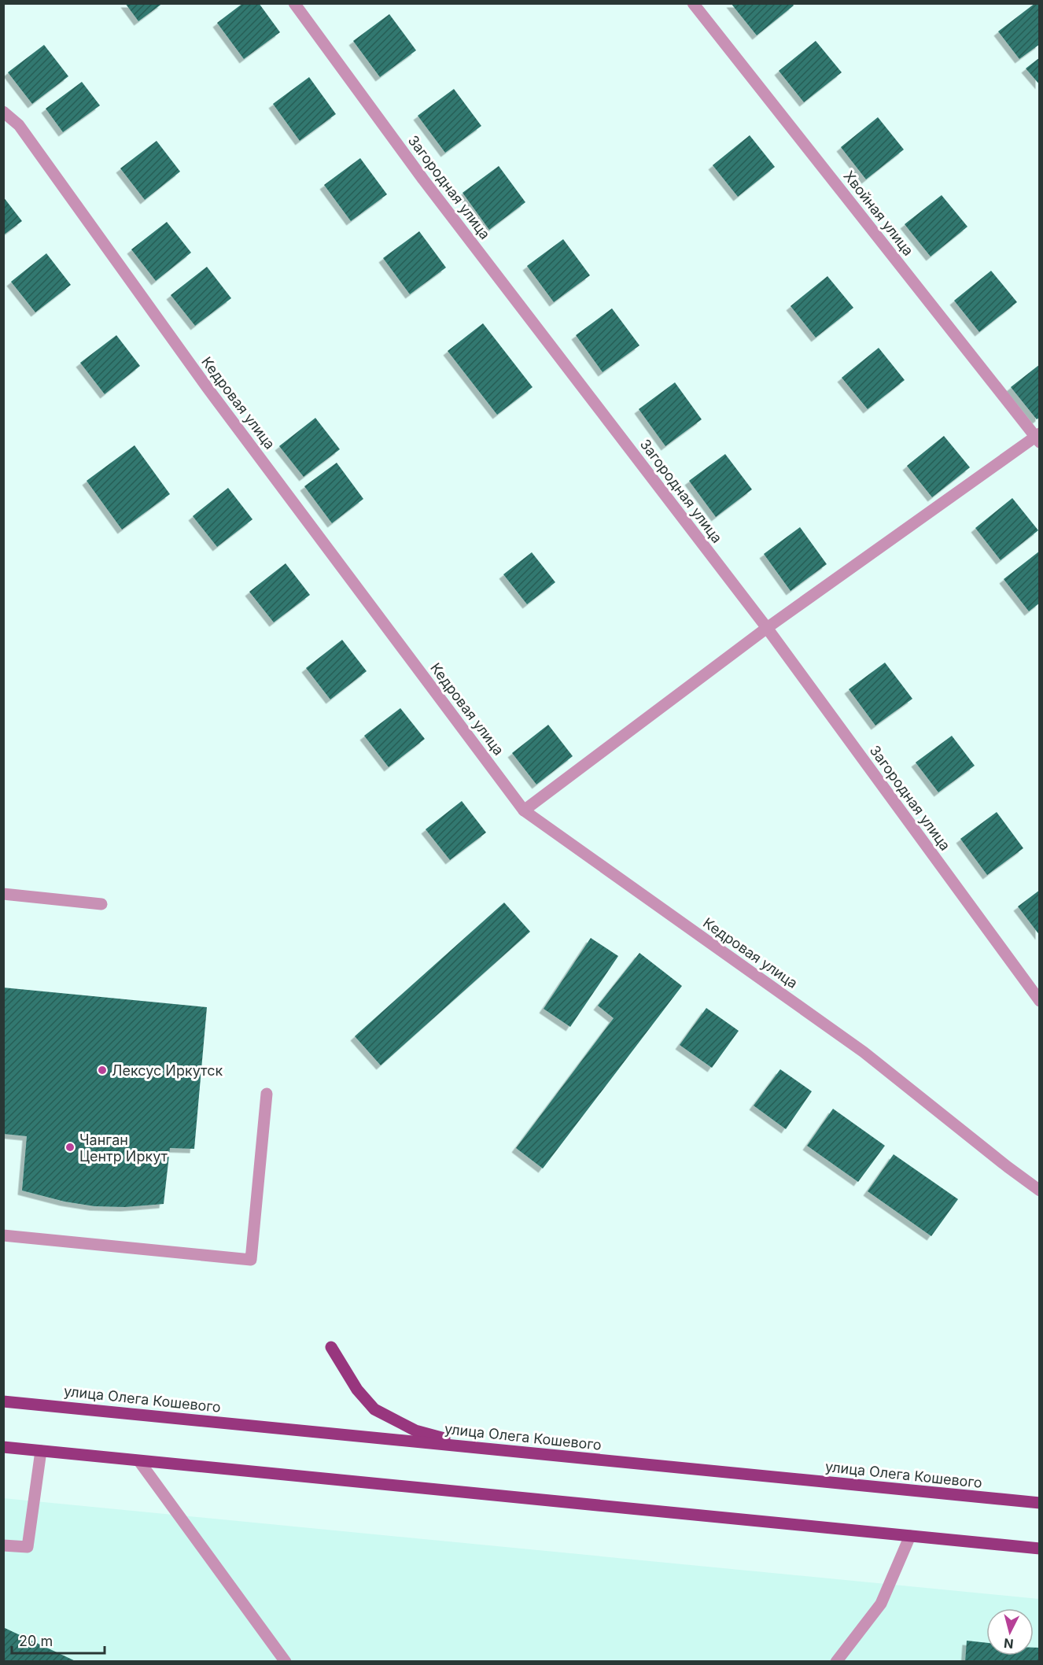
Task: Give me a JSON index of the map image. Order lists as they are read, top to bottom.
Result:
{
  "streets": {
    "main road": ["улица Олега Кошевого"],
    "street": ["Загородная улица", "Хвойная улица", "Кедровая улица"]
  },
  "places": ["Лексус Иркутск", "Чанган Центр Иркут"],
  "scale_bar": "20 m",
  "north": "bottom"
}
